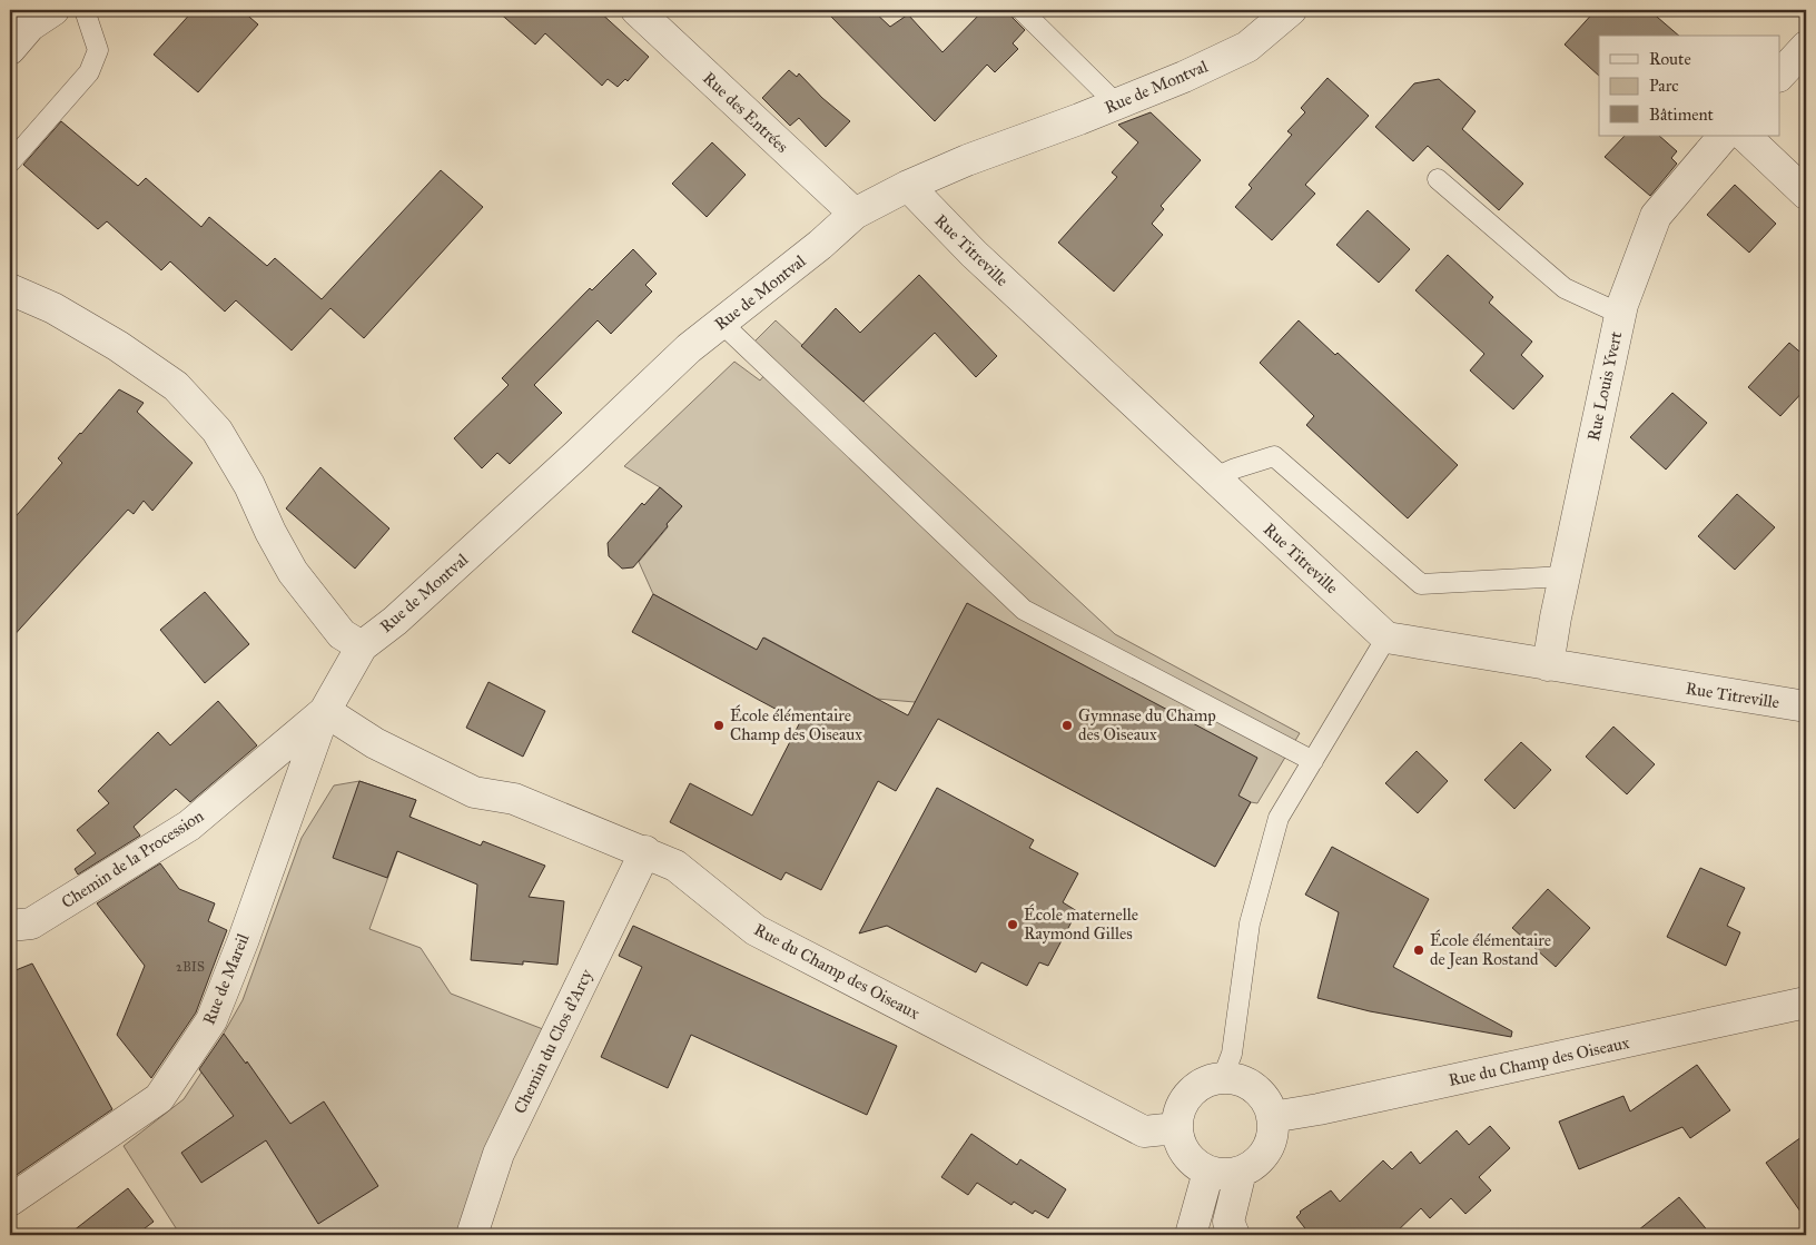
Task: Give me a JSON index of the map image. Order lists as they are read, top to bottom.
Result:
{
  "streets": {
    "street": [
      "Rue de Montval",
      "Rue des Entrées",
      "Rue Titreville",
      "Rue Louis Yvert",
      "Chemin de la Procession",
      "Rue du Champ des Oiseaux",
      "Rue de Mareil",
      "Chemin du Clos d'Arcy"
    ]
  },
  "crossings": [
    ["Rue de Montval", "Rue des Entrées"],
    ["Rue de Montval", "Rue Titreville"],
    ["Rue de Montval", "Chemin de la Procession"],
    ["Rue de Montval", "Rue du Champ des Oiseaux"],
    ["Rue de Montval", "Rue de Mareil"],
    ["Rue Titreville", "Rue Louis Yvert"],
    ["Chemin de la Procession", "Rue du Champ des Oiseaux"],
    ["Chemin de la Procession", "Rue de Mareil"],
    ["Rue du Champ des Oiseaux", "Rue de Mareil"],
    ["Rue du Champ des Oiseaux", "Chemin du Clos d'Arcy"]
  ],
  "places": [
    "École élémentaire Champ des Oiseaux",
    "Gymnase du Champ des Oiseaux",
    "École maternelle Raymond Gilles",
    "École élémentaire de Jean Rostand"
  ],
  "house_numbers": ["2BIS"],
  "legend": ["Route", "Parc", "Bâtiment"]
}
